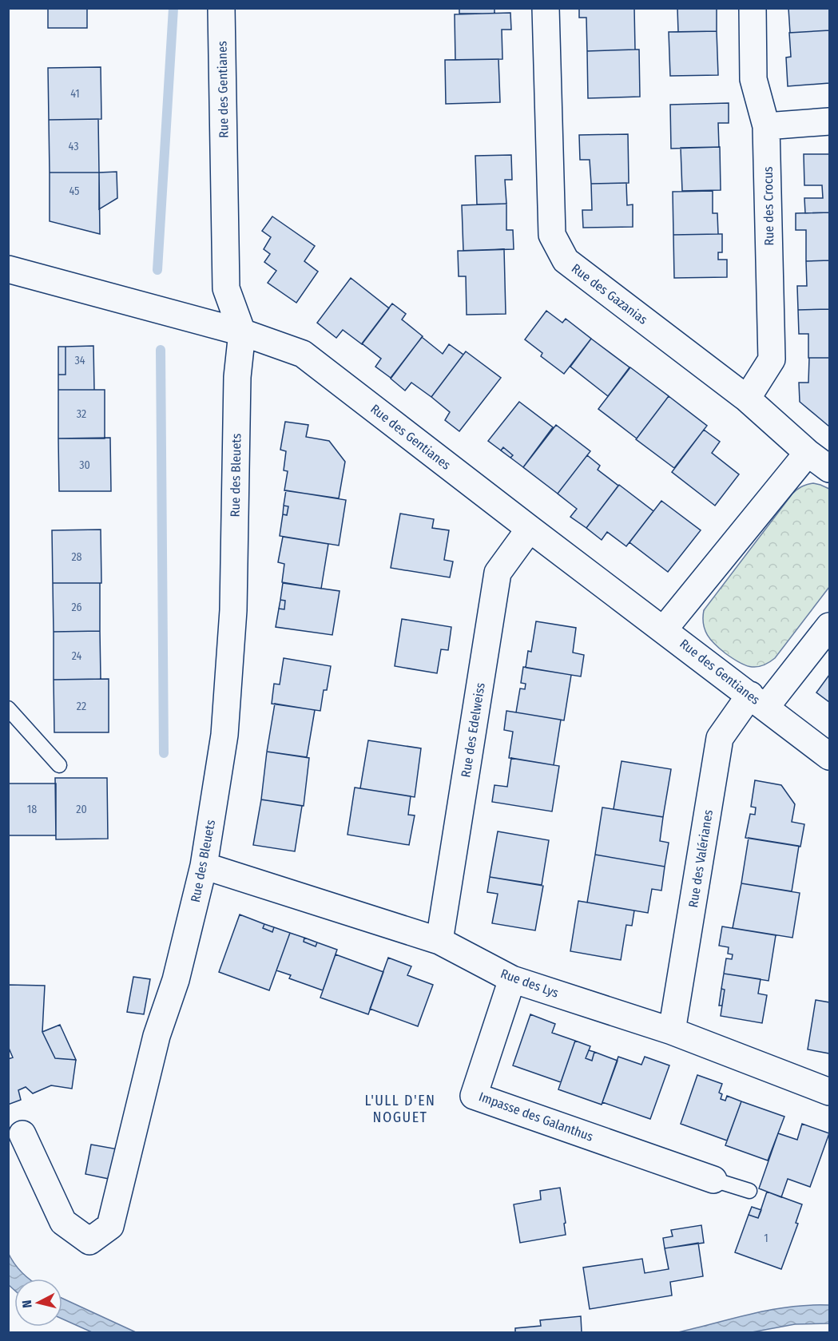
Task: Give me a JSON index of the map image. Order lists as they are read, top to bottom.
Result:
{
  "streets": {
    "street": [
      "Rue des Gentianes",
      "Rue des Crocus",
      "Rue des Gazanias",
      "Rue des Bleuets",
      "Rue des Edelweiss",
      "Rue des Valérianes",
      "Rue des Lys",
      "Impasse des Galanthus"
    ]
  },
  "crossings": [
    ["Rue des Gentianes", "Rue des Bleuets"],
    ["Rue des Gentianes", "Rue des Edelweiss"],
    ["Rue des Gentianes", "Rue des Valérianes"],
    ["Rue des Crocus", "Rue des Gazanias"],
    ["Rue des Bleuets", "Rue des Lys"],
    ["Rue des Edelweiss", "Rue des Lys"],
    ["Rue des Valérianes", "Rue des Lys"],
    ["Rue des Lys", "Impasse des Galanthus"]
  ],
  "districts": ["L'ULL D'EN NOGUET"],
  "house_numbers": [
    "41",
    "43",
    "45",
    "34",
    "32",
    "30",
    "28",
    "26",
    "24",
    "22",
    "18",
    "20",
    "1"
  ],
  "north": "left"
}
